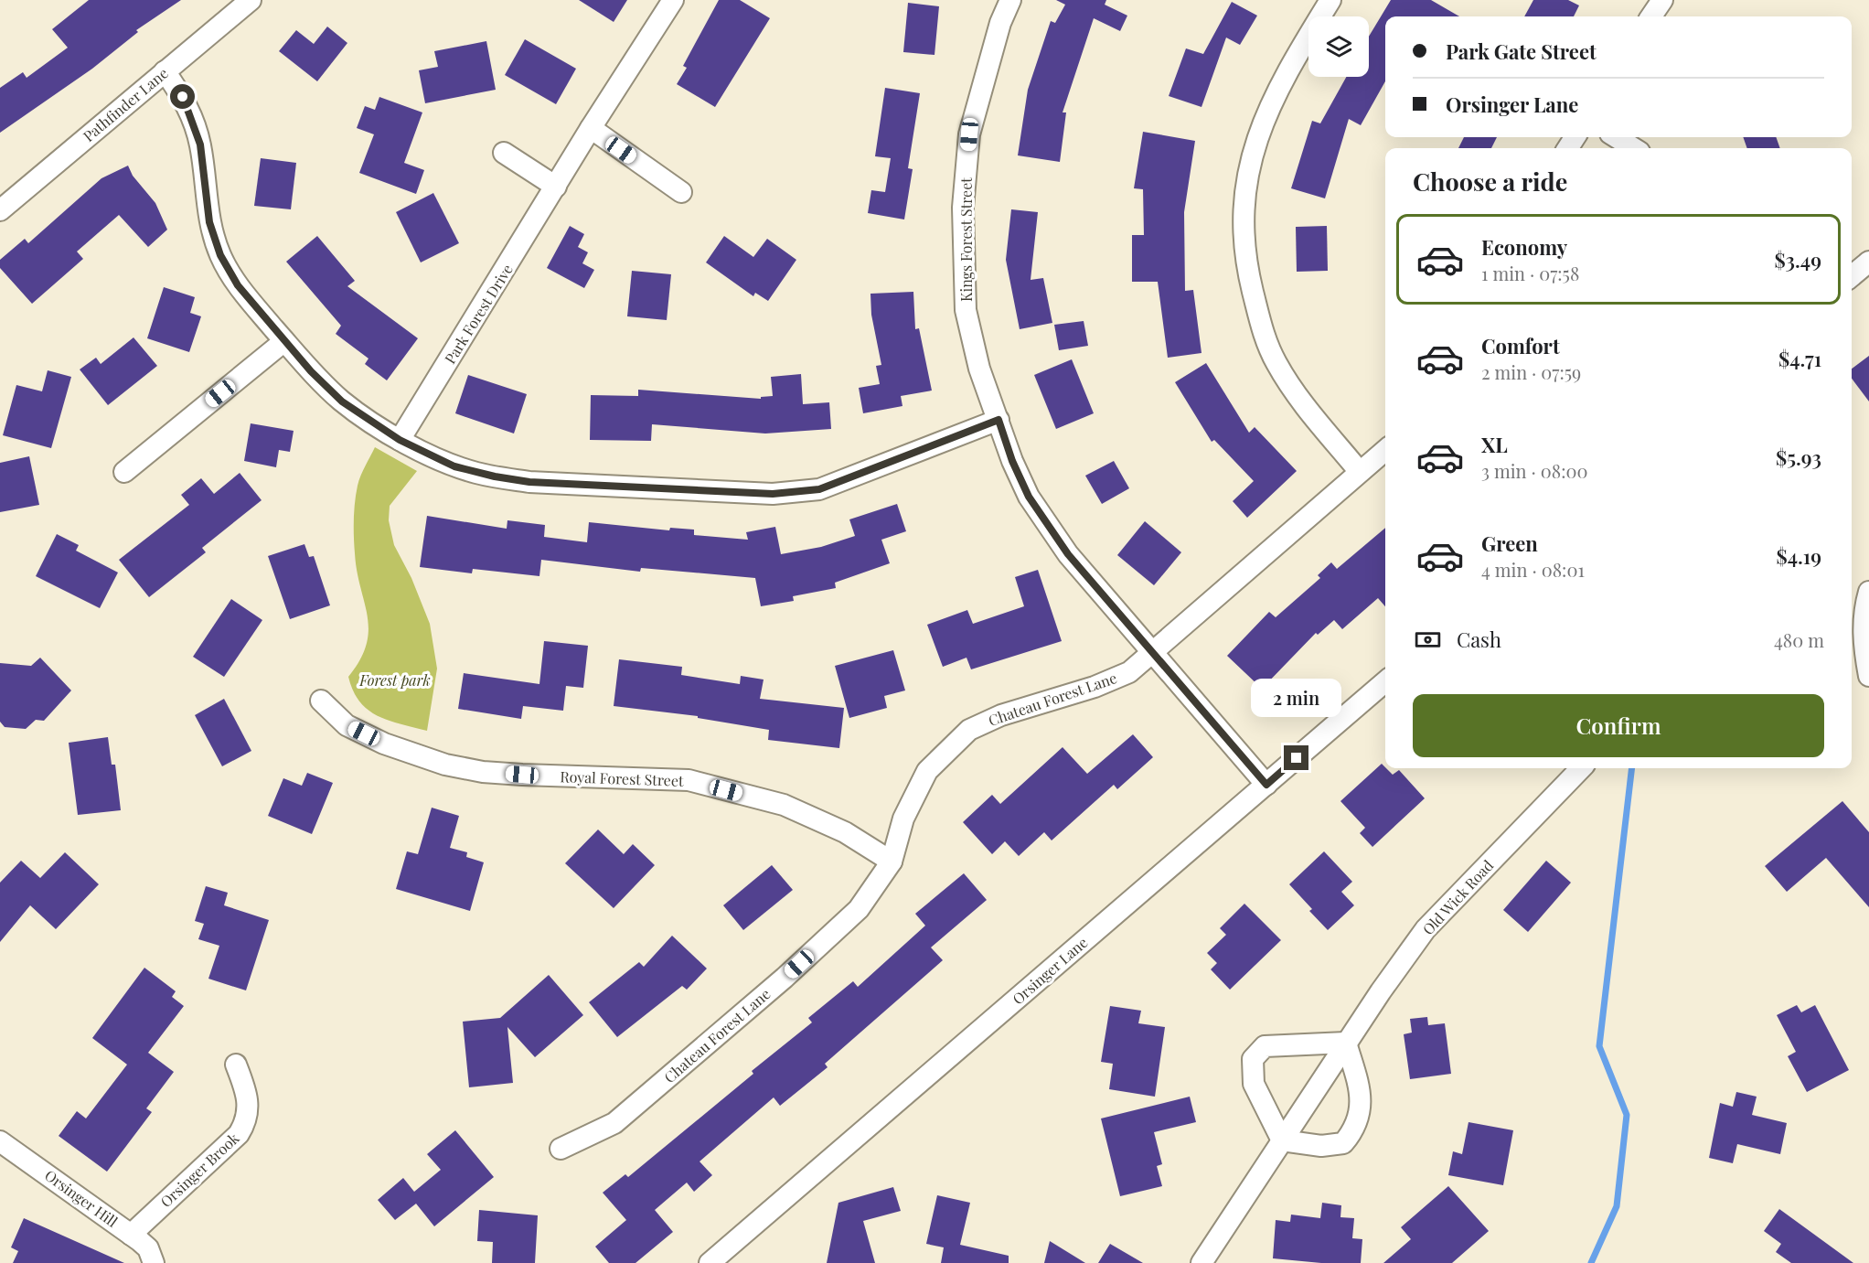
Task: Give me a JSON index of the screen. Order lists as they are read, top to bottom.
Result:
{
  "streets": {
    "street": [
      "Pathfinder Lane",
      "Kings Forest Street",
      "Park Forest Drive",
      "Chateau Forest Lane",
      "Royal Forest Street",
      "Old Wick Road",
      "Orsinger Lane",
      "Orsinger Brook",
      "Orsinger Hill"
    ]
  },
  "crossings": [
    ["Kings Forest Street", "Chateau Forest Lane"],
    ["Kings Forest Street", "Orsinger Lane"],
    ["Chateau Forest Lane", "Royal Forest Street"],
    ["Orsinger Brook", "Orsinger Hill"]
  ],
  "parks": ["Forest park"],
  "page": {
    "banner": ["Park Gate Street", "Orsinger Lane"],
    "heading": "Choose a ride",
    "list": [
      {
        "name": "Economy",
        "note": "1 min · 07:58",
        "value": "$3.49"
      },
      {
        "name": "Comfort",
        "note": "2 min · 07:59",
        "value": "$4.71"
      },
      {
        "name": "XL",
        "note": "3 min · 08:00",
        "value": "$5.93"
      },
      {
        "name": "Green",
        "note": "4 min · 08:01",
        "value": "$4.19"
      }
    ],
    "pay": ["Cash", "480 m"],
    "bubble": "2 min",
    "buttons": "Confirm"
  }
}
